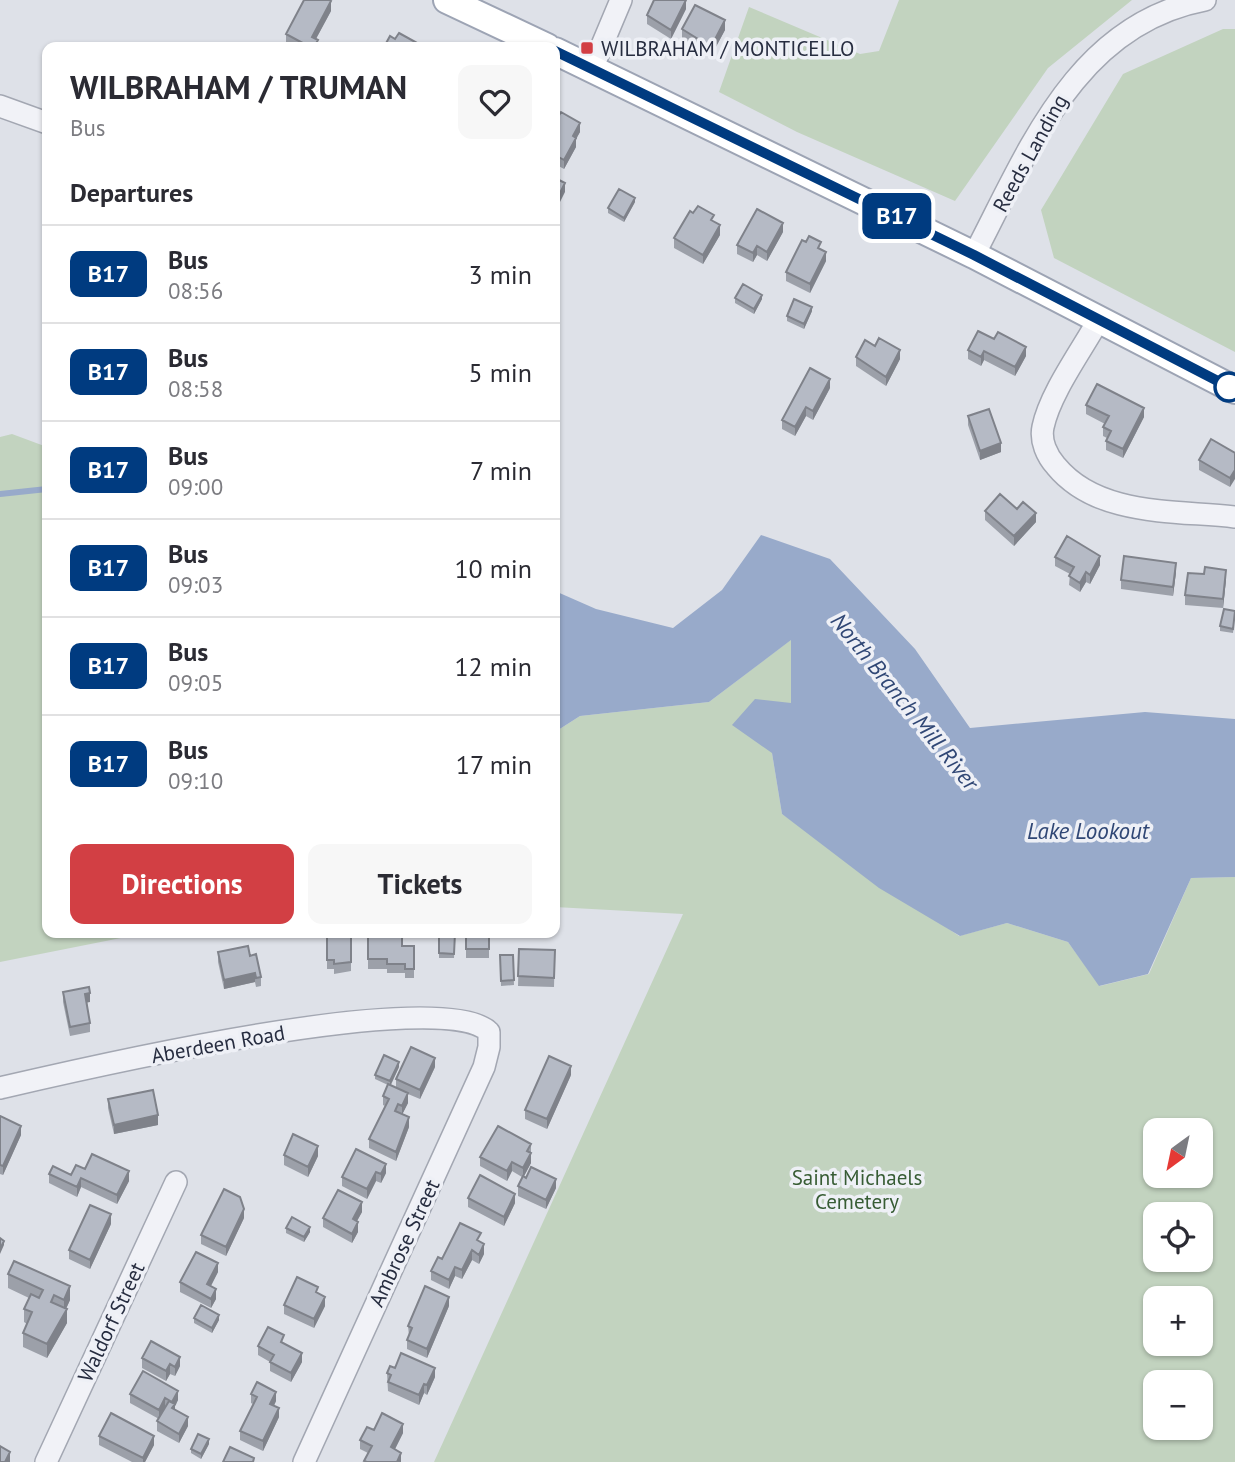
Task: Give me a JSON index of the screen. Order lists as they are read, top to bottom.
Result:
{
  "streets": {
    "street": [
      "Reeds Landing",
      "Aberdeen Road",
      "Ambrose Street",
      "Waldorf Street"
    ]
  },
  "crossings": [
    ["Aberdeen Road", "Ambrose Street"]
  ],
  "water": ["North Branch Mill River", "Lake Lookout"],
  "parks": ["Saint Michaels Cemetery"],
  "places": {
    "transit": ["WILBRAHAM / MONTICELLO"]
  },
  "lines": ["bus line B17"],
  "north": "bottom left",
  "page": {
    "on_map": "B17",
    "heading": [
      ["WILBRAHAM / TRUMAN", "Bus"],
      "Departures"
    ],
    "list": [
      {
        "mark": "B17",
        "name": "Bus",
        "note": "08:56",
        "value": "3 min"
      },
      {
        "mark": "B17",
        "name": "Bus",
        "note": "08:58",
        "value": "5 min"
      },
      {
        "mark": "B17",
        "name": "Bus",
        "note": "09:00",
        "value": "7 min"
      },
      {
        "mark": "B17",
        "name": "Bus",
        "note": "09:03",
        "value": "10 min"
      },
      {
        "mark": "B17",
        "name": "Bus",
        "note": "09:05",
        "value": "12 min"
      },
      {
        "mark": "B17",
        "name": "Bus",
        "note": "09:10",
        "value": "17 min"
      }
    ],
    "buttons": ["Directions", "Tickets"],
    "map_buttons": ["+", "−"]
  }
}
